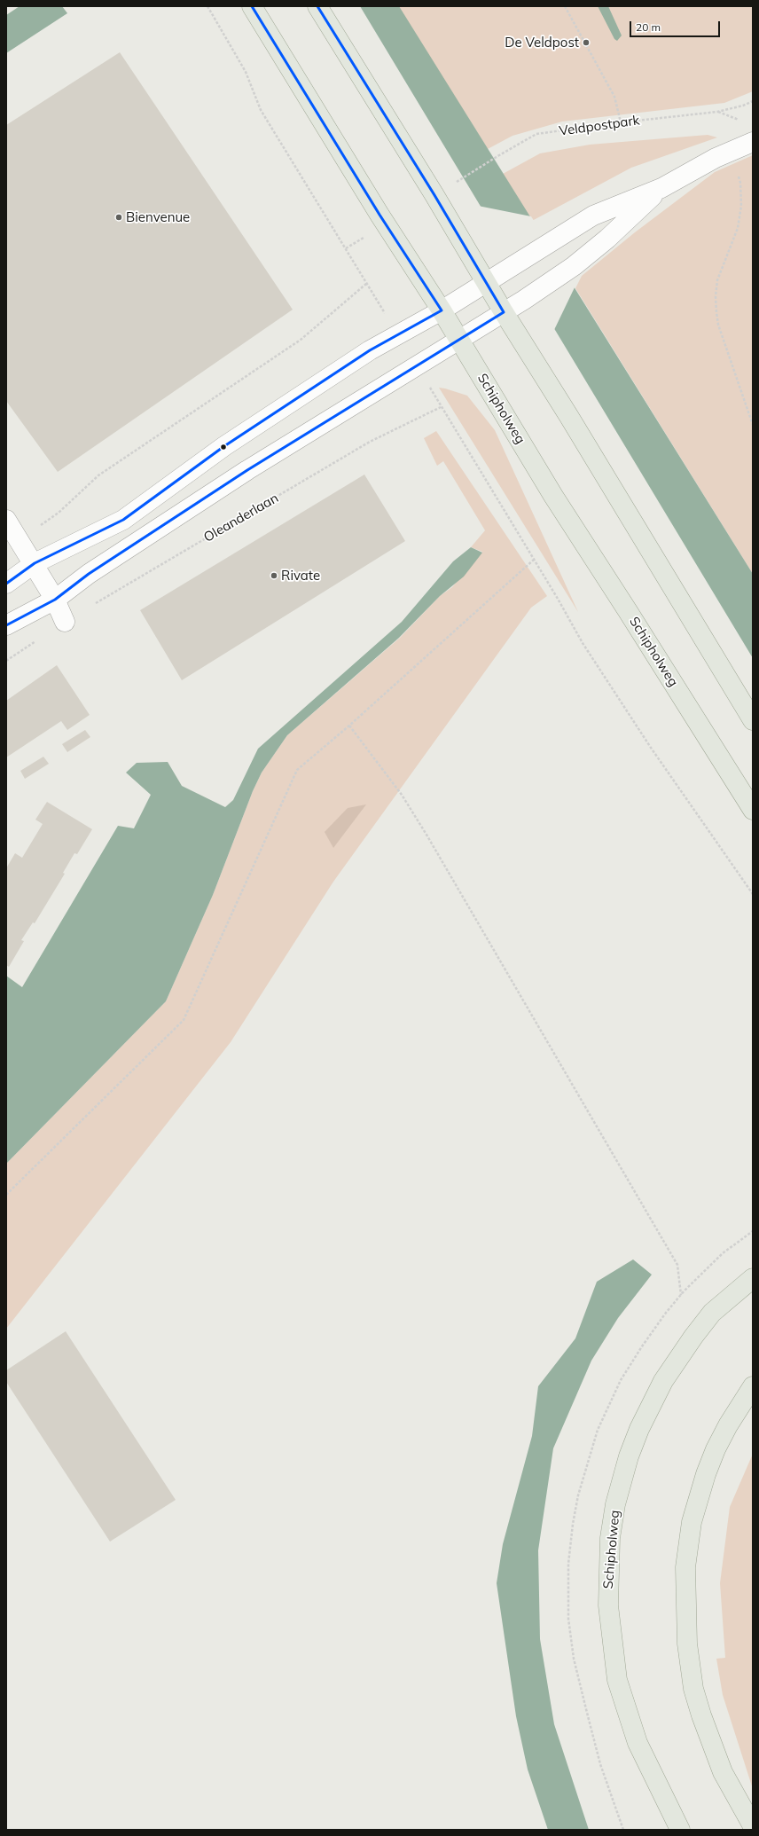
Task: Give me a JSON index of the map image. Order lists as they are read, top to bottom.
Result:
{
  "streets": {
    "main road": ["Schipholweg"],
    "path": ["Veldpostpark", "Oleanderlaan"]
  },
  "places": ["De Veldpost", "Bienvenue", "Rivate"],
  "scale_bar": "20 m"
}
